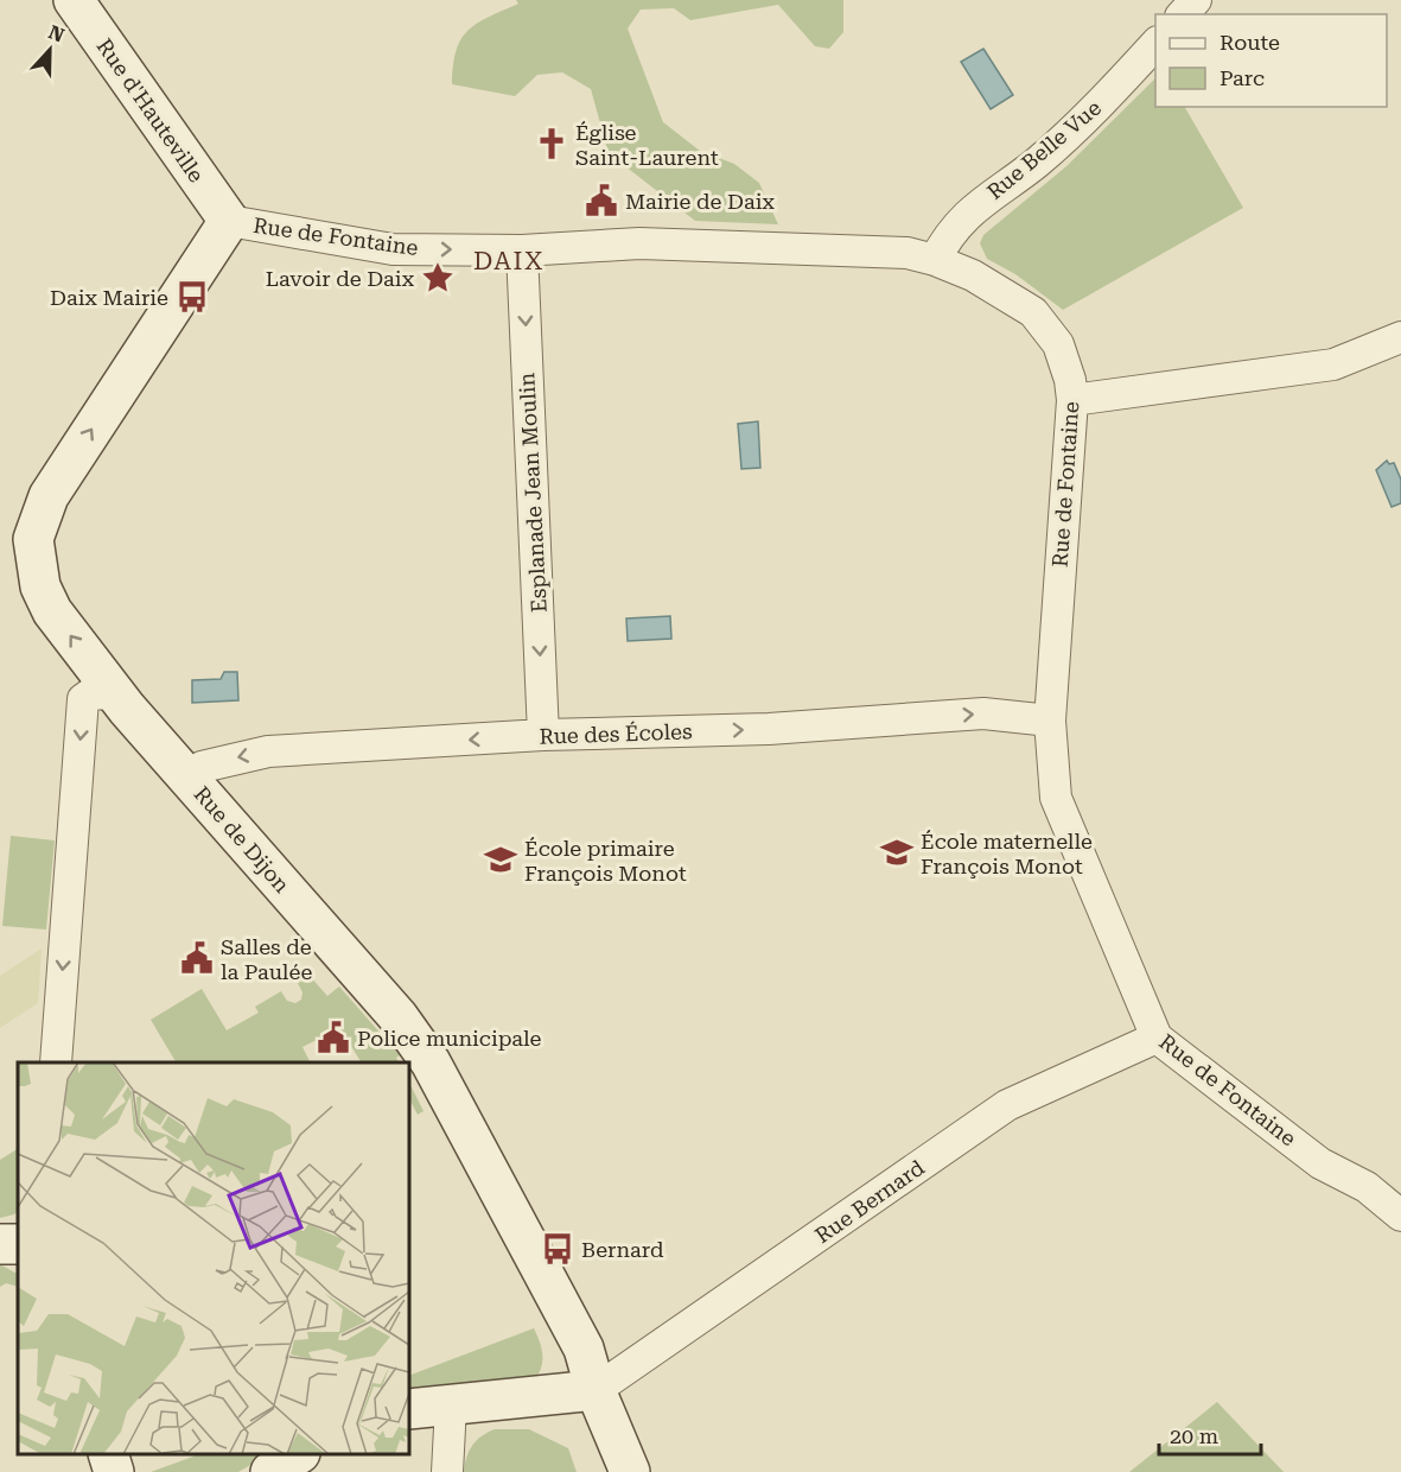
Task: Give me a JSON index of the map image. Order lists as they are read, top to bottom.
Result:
{
  "streets": {
    "street": [
      "Rue d'Hauteville",
      "Rue Belle Vue",
      "Rue de Fontaine",
      "Esplanade Jean Moulin",
      "Rue des Écoles",
      "Rue de Dijon",
      "Rue Bernard"
    ]
  },
  "crossings": [
    ["Rue d'Hauteville", "Rue de Fontaine"],
    ["Rue d'Hauteville", "Rue de Dijon"],
    ["Rue Belle Vue", "Rue de Fontaine"],
    ["Rue de Fontaine", "Esplanade Jean Moulin"],
    ["Rue de Fontaine", "Rue des Écoles"],
    ["Rue de Fontaine", "Rue de Dijon"],
    ["Rue de Fontaine", "Rue Bernard"],
    ["Esplanade Jean Moulin", "Rue des Écoles"],
    ["Rue des Écoles", "Rue de Dijon"],
    ["Rue de Dijon", "Rue Bernard"]
  ],
  "one_way": ["Esplanade Jean Moulin"],
  "districts": ["DAIX"],
  "places": {
    "church": ["Église Saint-Laurent"],
    "public building": ["Mairie de Daix", "Salles de la Paulée", "Police municipale"],
    "place": ["Lavoir de Daix"],
    "bus stop": ["Daix Mairie", "Bernard"],
    "school or university": ["École maternelle François Monot", "École primaire François Monot"]
  },
  "legend": ["Route", "Parc"],
  "scale_bar": "20 m",
  "north": "top"
}
